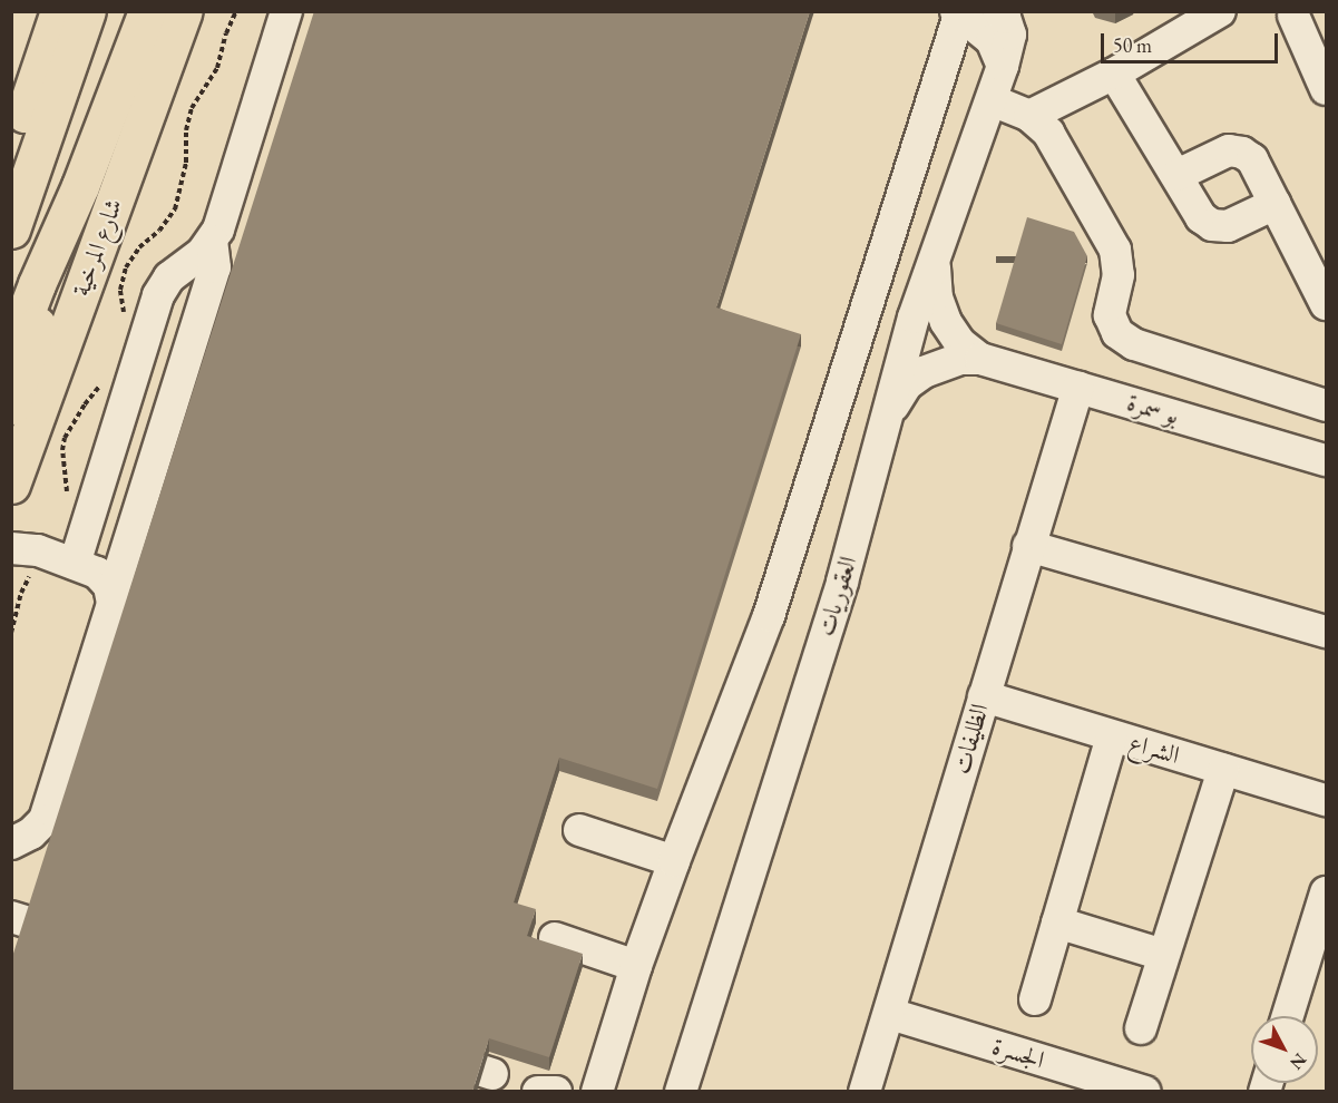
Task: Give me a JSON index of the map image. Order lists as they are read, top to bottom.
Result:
{
  "streets": {
    "main road": ["شارع المرخية"],
    "street": [
      "بو سمرة",
      "العقوريات",
      "الظليفات",
      "الشراع",
      "الجسرة"
    ]
  },
  "crossings": [
    ["بو سمرة", "العقوريات"],
    ["بو سمرة", "الظليفات"],
    ["الظليفات", "الشراع"],
    ["الظليفات", "الجسرة"]
  ],
  "scale_bar": "50 m",
  "north": "bottom right"
}
